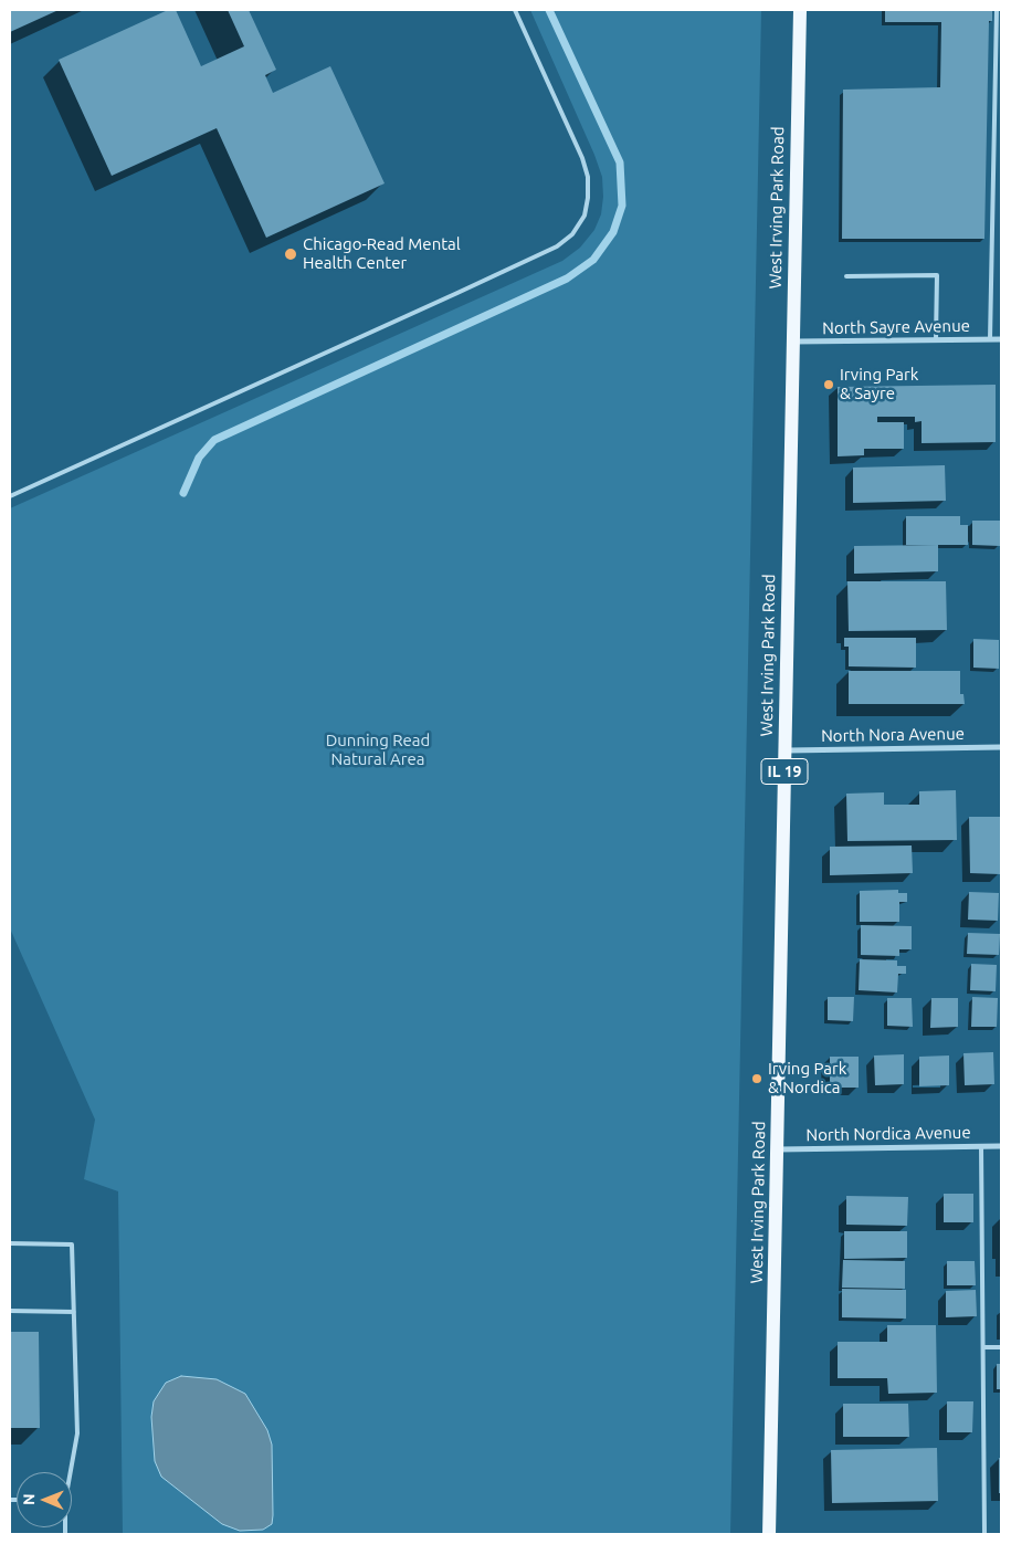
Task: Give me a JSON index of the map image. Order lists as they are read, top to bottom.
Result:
{
  "streets": {
    "main road": ["West Irving Park Road", "IL 19"],
    "street": ["North Sayre Avenue", "North Nora Avenue", "North Nordica Avenue"]
  },
  "crossings": [
    ["West Irving Park Road", "North Sayre Avenue"],
    ["West Irving Park Road", "North Nora Avenue"],
    ["West Irving Park Road", "North Nordica Avenue"]
  ],
  "parks": ["Dunning Read Natural Area"],
  "places": ["Chicago-Read Mental Health Center", "Irving Park & Sayre", "Irving Park & Nordica"],
  "north": "left"
}
